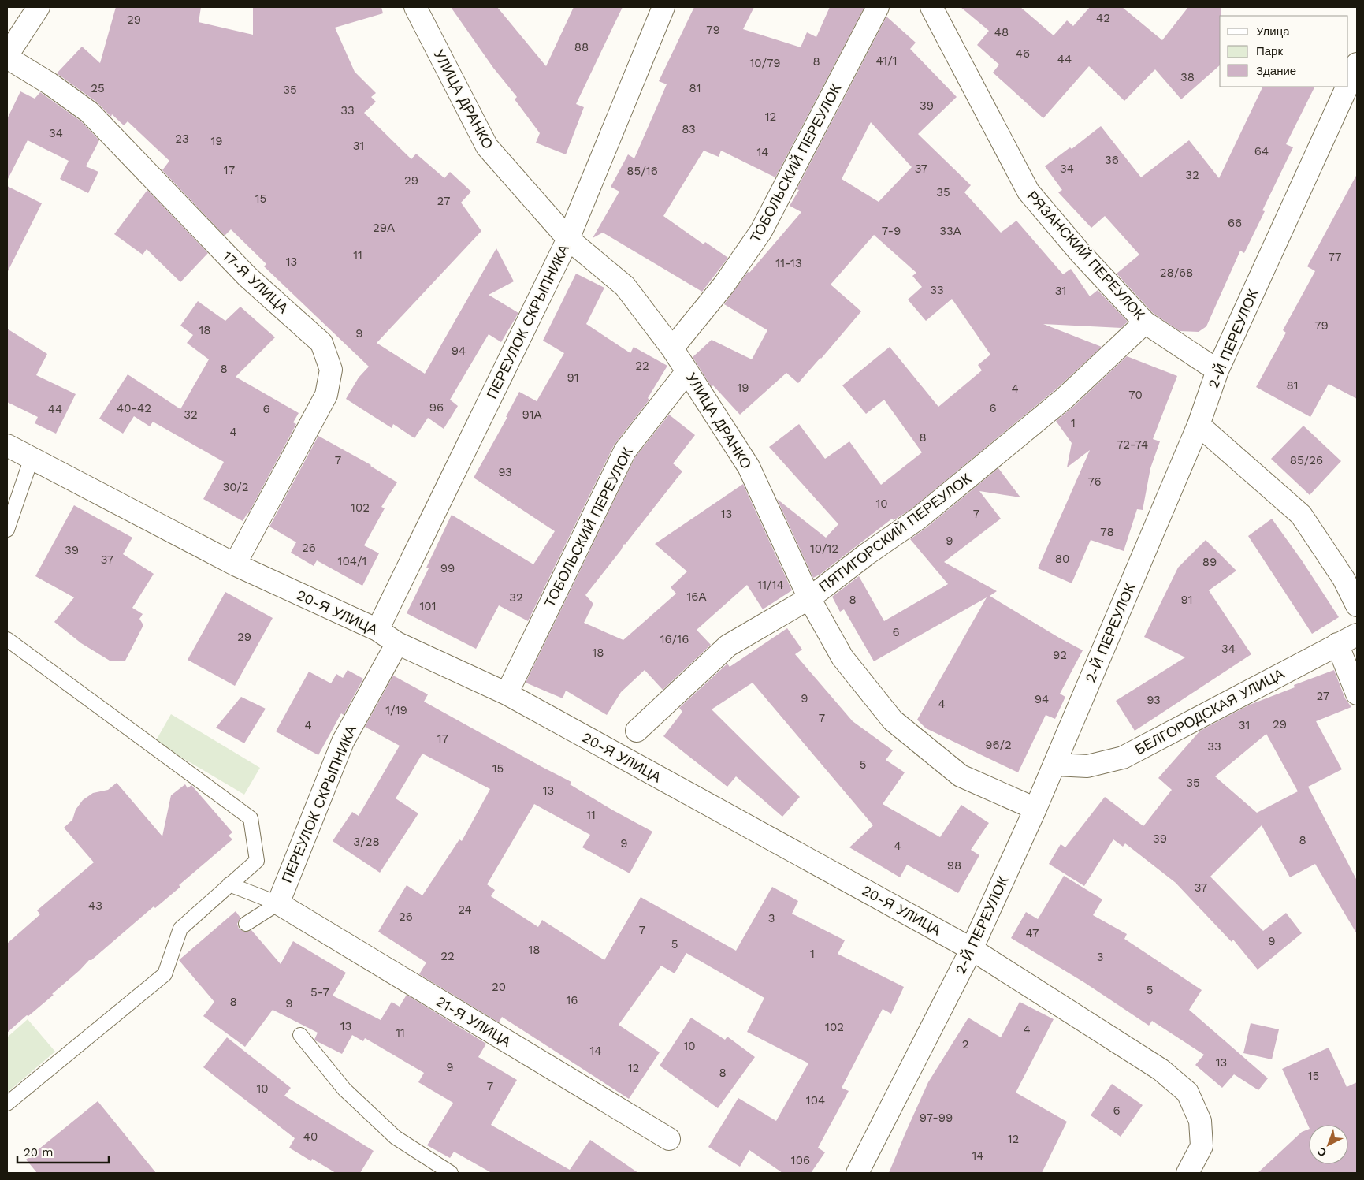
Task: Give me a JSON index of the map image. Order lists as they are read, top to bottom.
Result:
{
  "streets": {
    "street": [
      "УЛИЦА ДРАНКО",
      "ТОБОЛЬСКИЙ ПЕРЕУЛОК",
      "РЯЗАНСКИЙ ПЕРЕУЛОК",
      "17-Я УЛИЦА",
      "ПЕРЕУЛОК СКРЫПНИКА",
      "2-Й ПЕРЕУЛОК",
      "ПЯТИГОРСКИЙ ПЕРЕУЛОК",
      "20-Я УЛИЦА",
      "БЕЛГОРОДСКАЯ УЛИЦА",
      "21-Я УЛИЦА"
    ]
  },
  "crossings": [
    ["УЛИЦА ДРАНКО", "ТОБОЛЬСКИЙ ПЕРЕУЛОК"],
    ["УЛИЦА ДРАНКО", "ПЕРЕУЛОК СКРЫПНИКА"],
    ["УЛИЦА ДРАНКО", "2-Й ПЕРЕУЛОК"],
    ["УЛИЦА ДРАНКО", "ПЯТИГОРСКИЙ ПЕРЕУЛОК"],
    ["ТОБОЛЬСКИЙ ПЕРЕУЛОК", "20-Я УЛИЦА"],
    ["РЯЗАНСКИЙ ПЕРЕУЛОК", "2-Й ПЕРЕУЛОК"],
    ["РЯЗАНСКИЙ ПЕРЕУЛОК", "ПЯТИГОРСКИЙ ПЕРЕУЛОК"],
    ["17-Я УЛИЦА", "20-Я УЛИЦА"],
    ["ПЕРЕУЛОК СКРЫПНИКА", "20-Я УЛИЦА"],
    ["ПЕРЕУЛОК СКРЫПНИКА", "21-Я УЛИЦА"],
    ["2-Й ПЕРЕУЛОК", "20-Я УЛИЦА"],
    ["2-Й ПЕРЕУЛОК", "БЕЛГОРОДСКАЯ УЛИЦА"]
  ],
  "house_numbers": [
    "42",
    "29",
    "79",
    "48",
    "88",
    "46",
    "44",
    "41/1",
    "8",
    "10/79",
    "38",
    "25",
    "81",
    "35",
    "39",
    "33",
    "12",
    "83",
    "34",
    "23",
    "19",
    "31",
    "64",
    "14",
    "36",
    "37",
    "34",
    "17",
    "85/16",
    "32",
    "29",
    "35",
    "15",
    "27",
    "66",
    "29А",
    "7-9",
    "33А",
    "11",
    "77",
    "13",
    "11-13",
    "28/68",
    "33",
    "31",
    "79",
    "18",
    "9",
    "94",
    "22",
    "8",
    "91",
    "81",
    "19",
    "4",
    "70",
    "96",
    "40-42",
    "6",
    "44",
    "6",
    "32",
    "91А",
    "1",
    "4",
    "8",
    "72-74",
    "7",
    "85/26",
    "93",
    "76",
    "30/2",
    "10",
    "102",
    "13",
    "7",
    "78",
    "9",
    "26",
    "10/12",
    "39",
    "80",
    "37",
    "104/1",
    "89",
    "99",
    "11/14",
    "16А",
    "32",
    "8",
    "91",
    "101",
    "6",
    "29",
    "16/16",
    "34",
    "18",
    "92",
    "27",
    "9",
    "94",
    "93",
    "4",
    "1/19",
    "7",
    "29",
    "4",
    "31",
    "17",
    "96/2",
    "33",
    "5",
    "15",
    "35",
    "13",
    "11",
    "39",
    "8",
    "3/28",
    "9",
    "4",
    "98",
    "37",
    "43",
    "24",
    "26",
    "3",
    "7",
    "47",
    "9",
    "5",
    "18",
    "1",
    "22",
    "3",
    "20",
    "5",
    "5-7",
    "16",
    "8",
    "9",
    "13",
    "102",
    "4",
    "11",
    "2",
    "10",
    "14",
    "13",
    "9",
    "12",
    "8",
    "15",
    "7",
    "10",
    "104",
    "6",
    "97-99",
    "40",
    "12",
    "14",
    "106"
  ],
  "legend": ["Улица", "Парк", "Здание"],
  "scale_bar": "20 m",
  "north": "bottom left"
}
